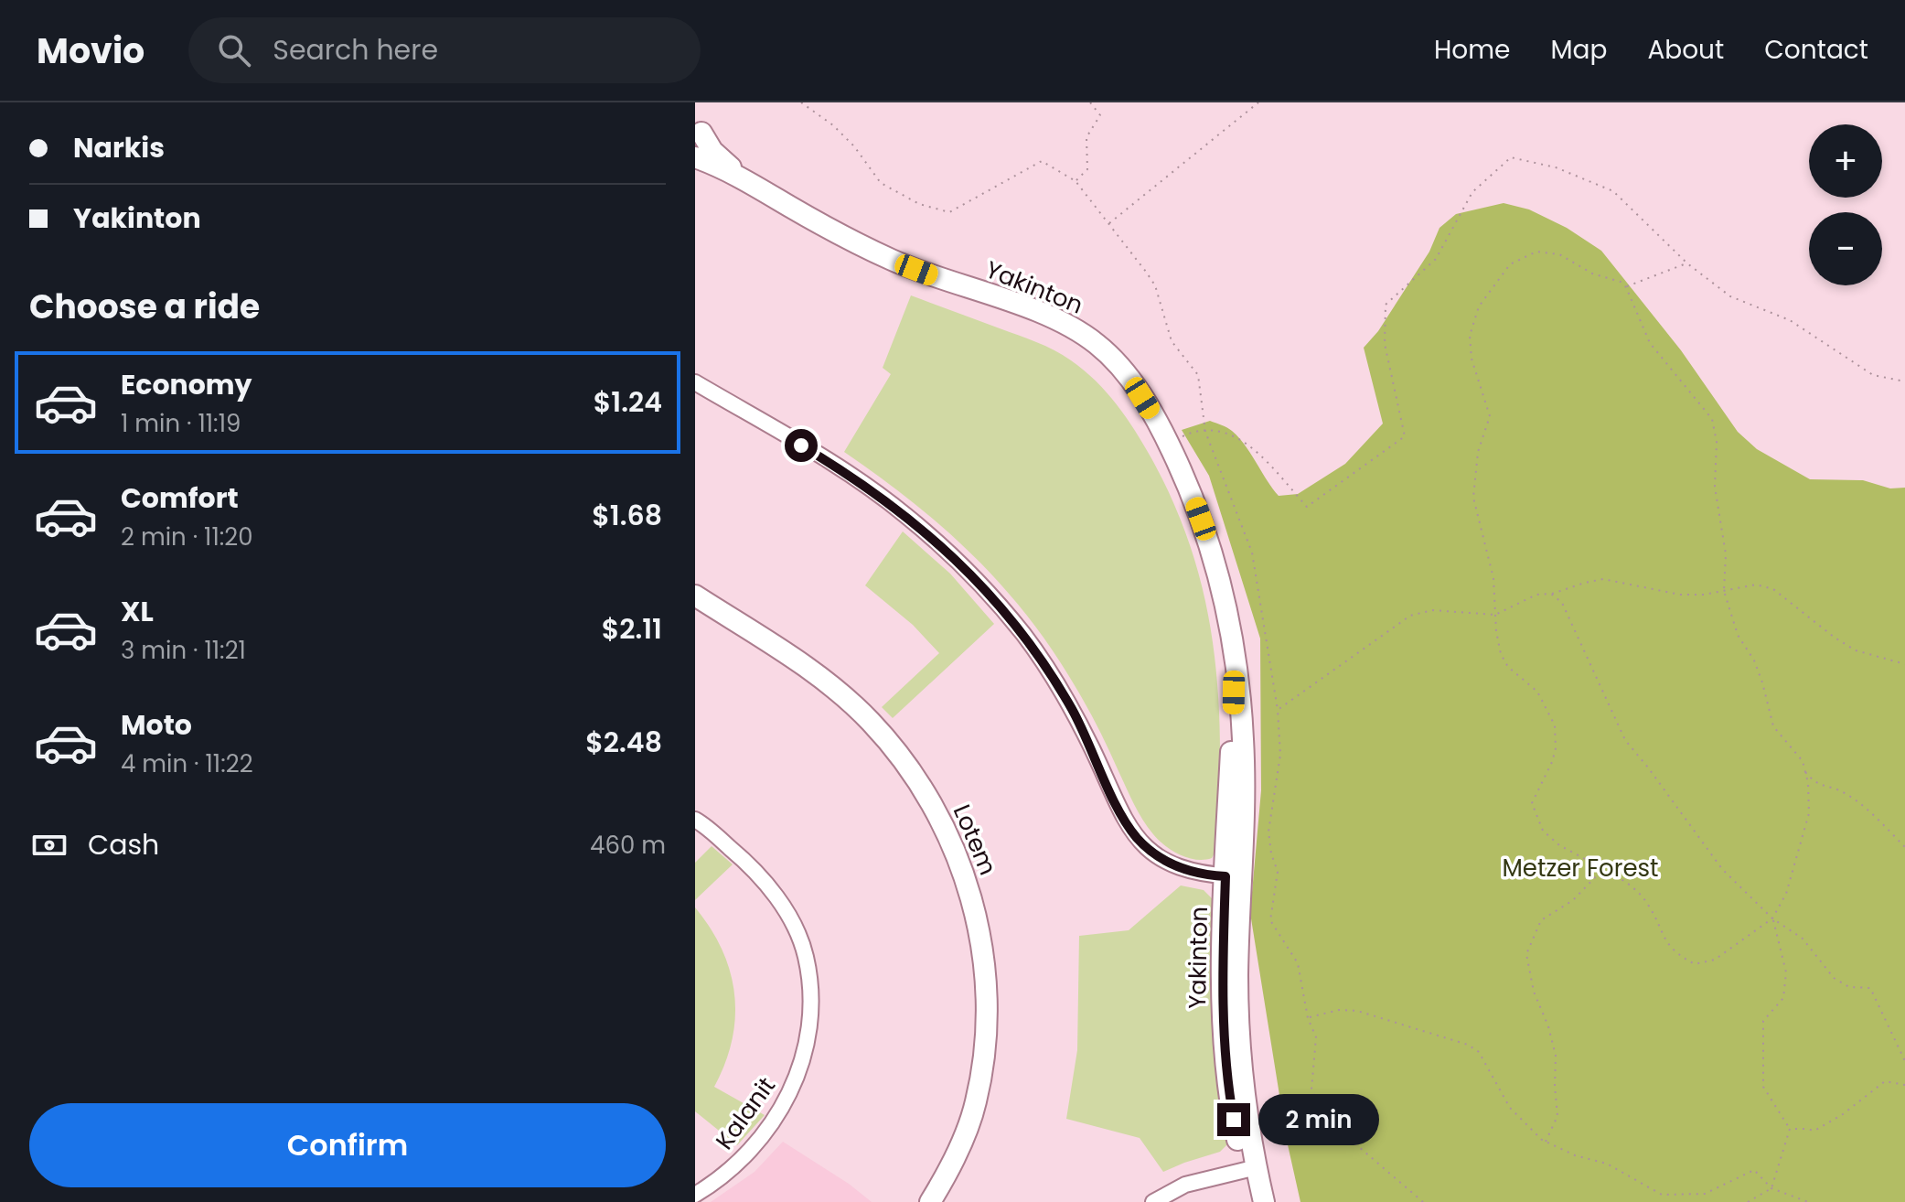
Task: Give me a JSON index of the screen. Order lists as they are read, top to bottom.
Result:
{
  "streets": {
    "street": ["Yakinton", "Lotem", "Kalanit"]
  },
  "parks": ["Metzer Forest"],
  "page": {
    "header": "Movio",
    "search": "Search here",
    "nav": [
      "Home",
      "Map",
      "About",
      "Contact"
    ],
    "banner": ["Narkis", "Yakinton"],
    "map_buttons": ["+", "−"],
    "heading": "Choose a ride",
    "list": [
      {
        "name": "Economy",
        "note": "1 min · 11:19",
        "value": "$1.24"
      },
      {
        "name": "Comfort",
        "note": "2 min · 11:20",
        "value": "$1.68"
      },
      {
        "name": "XL",
        "note": "3 min · 11:21",
        "value": "$2.11"
      },
      {
        "name": "Moto",
        "note": "4 min · 11:22",
        "value": "$2.48"
      }
    ],
    "pay": ["Cash", "460 m"],
    "buttons": "Confirm",
    "bubble": "2 min"
  }
}
